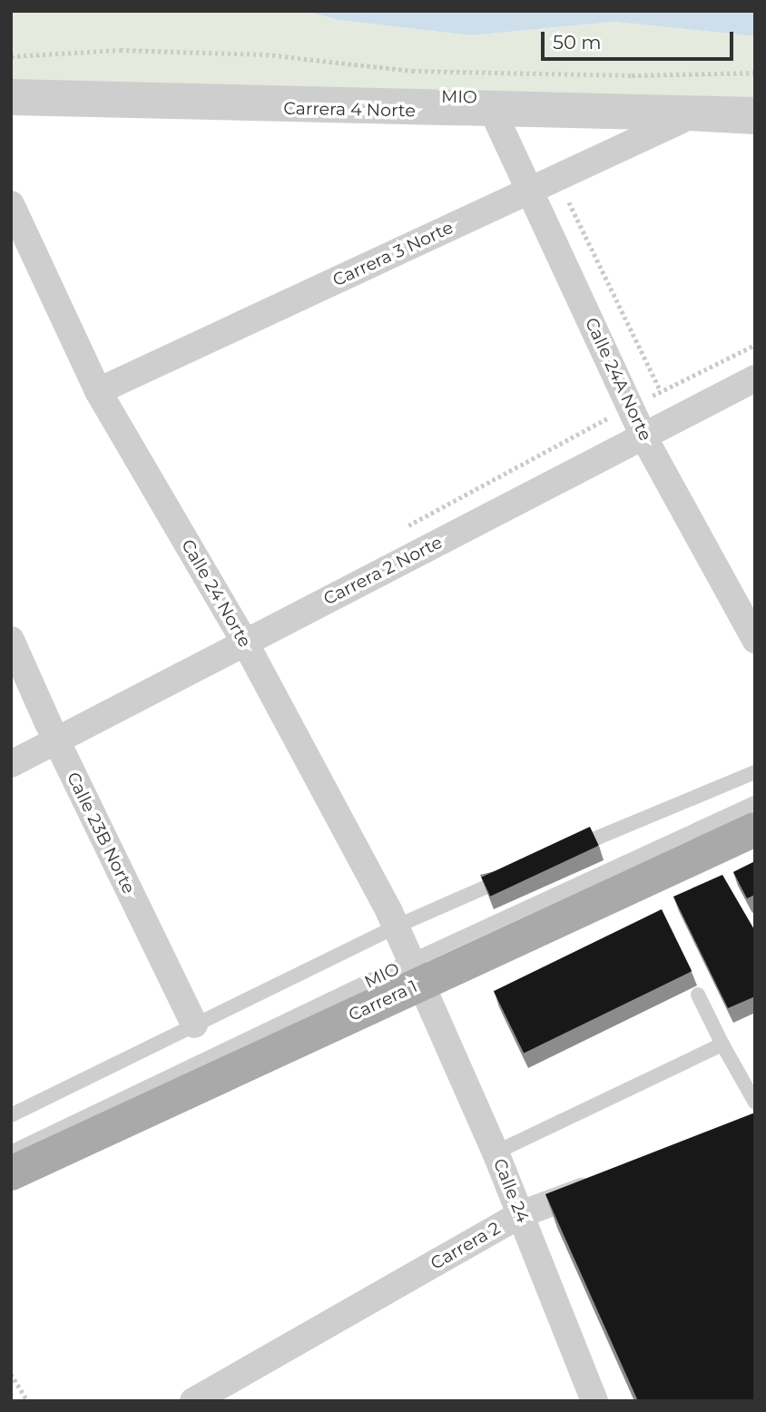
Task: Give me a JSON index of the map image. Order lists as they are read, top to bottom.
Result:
{
  "streets": {
    "main road": ["Carrera 1"],
    "street": [
      "Carrera 4 Norte",
      "Carrera 3 Norte",
      "Calle 24A Norte",
      "Carrera 2 Norte",
      "Calle 24 Norte",
      "Calle 23B Norte",
      "Calle 24",
      "Carrera 2"
    ],
    "lane": ["MIO"]
  },
  "crossings": [
    ["MIO", "Calle 24 Norte"],
    ["MIO", "Carrera 1"],
    ["MIO", "Calle 24"],
    ["Carrera 4 Norte", "Carrera 3 Norte"],
    ["Carrera 4 Norte", "Calle 24A Norte"],
    ["Carrera 3 Norte", "Calle 24A Norte"],
    ["Carrera 3 Norte", "Calle 24 Norte"],
    ["Calle 24A Norte", "Carrera 2 Norte"],
    ["Carrera 2 Norte", "Calle 24 Norte"],
    ["Carrera 2 Norte", "Calle 23B Norte"],
    ["Calle 24 Norte", "Carrera 1"],
    ["Calle 24 Norte", "Calle 24"],
    ["Carrera 1", "Calle 24"],
    ["Calle 24", "Carrera 2"]
  ],
  "scale_bar": "50 m"
}
